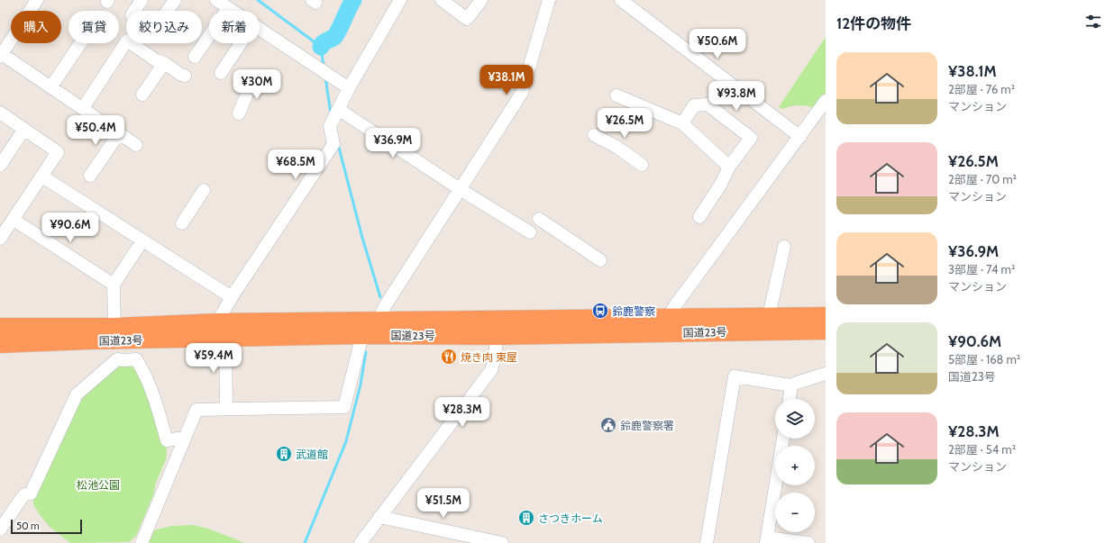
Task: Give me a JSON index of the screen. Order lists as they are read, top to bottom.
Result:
{
  "streets": {
    "highway": ["国道23号"]
  },
  "parks": ["松池公園"],
  "places": {
    "bus stop": ["鈴鹿警察"],
    "restaurant": ["焼き肉 東屋"],
    "public building": ["鈴鹿警察署"],
    "building": ["武道館", "さつきホーム"]
  },
  "scale_bar": "50 m",
  "page": {
    "heading": "12件の物件",
    "chip": [
      "購入",
      "賃貸",
      "絞り込み",
      "新着"
    ],
    "price": [
      "¥50.6M",
      "¥38.1M",
      "¥30M",
      "¥93.8M",
      "¥26.5M",
      "¥50.4M",
      "¥36.9M",
      "¥68.5M",
      "¥90.6M",
      "¥59.4M",
      "¥28.3M",
      "¥51.5M"
    ],
    "list": [
      {
        "name": "¥38.1M",
        "note": "2部屋 · 76 m² · マンション"
      },
      {
        "name": "¥26.5M",
        "note": "2部屋 · 70 m² · マンション"
      },
      {
        "name": "¥36.9M",
        "note": "3部屋 · 74 m² · マンション"
      },
      {
        "name": "¥90.6M",
        "note": "5部屋 · 168 m² · 国道23号"
      },
      {
        "name": "¥28.3M",
        "note": "2部屋 · 54 m² · マンション"
      }
    ],
    "map_buttons": ["+", "−"],
    "scale": "50 m"
  }
}
